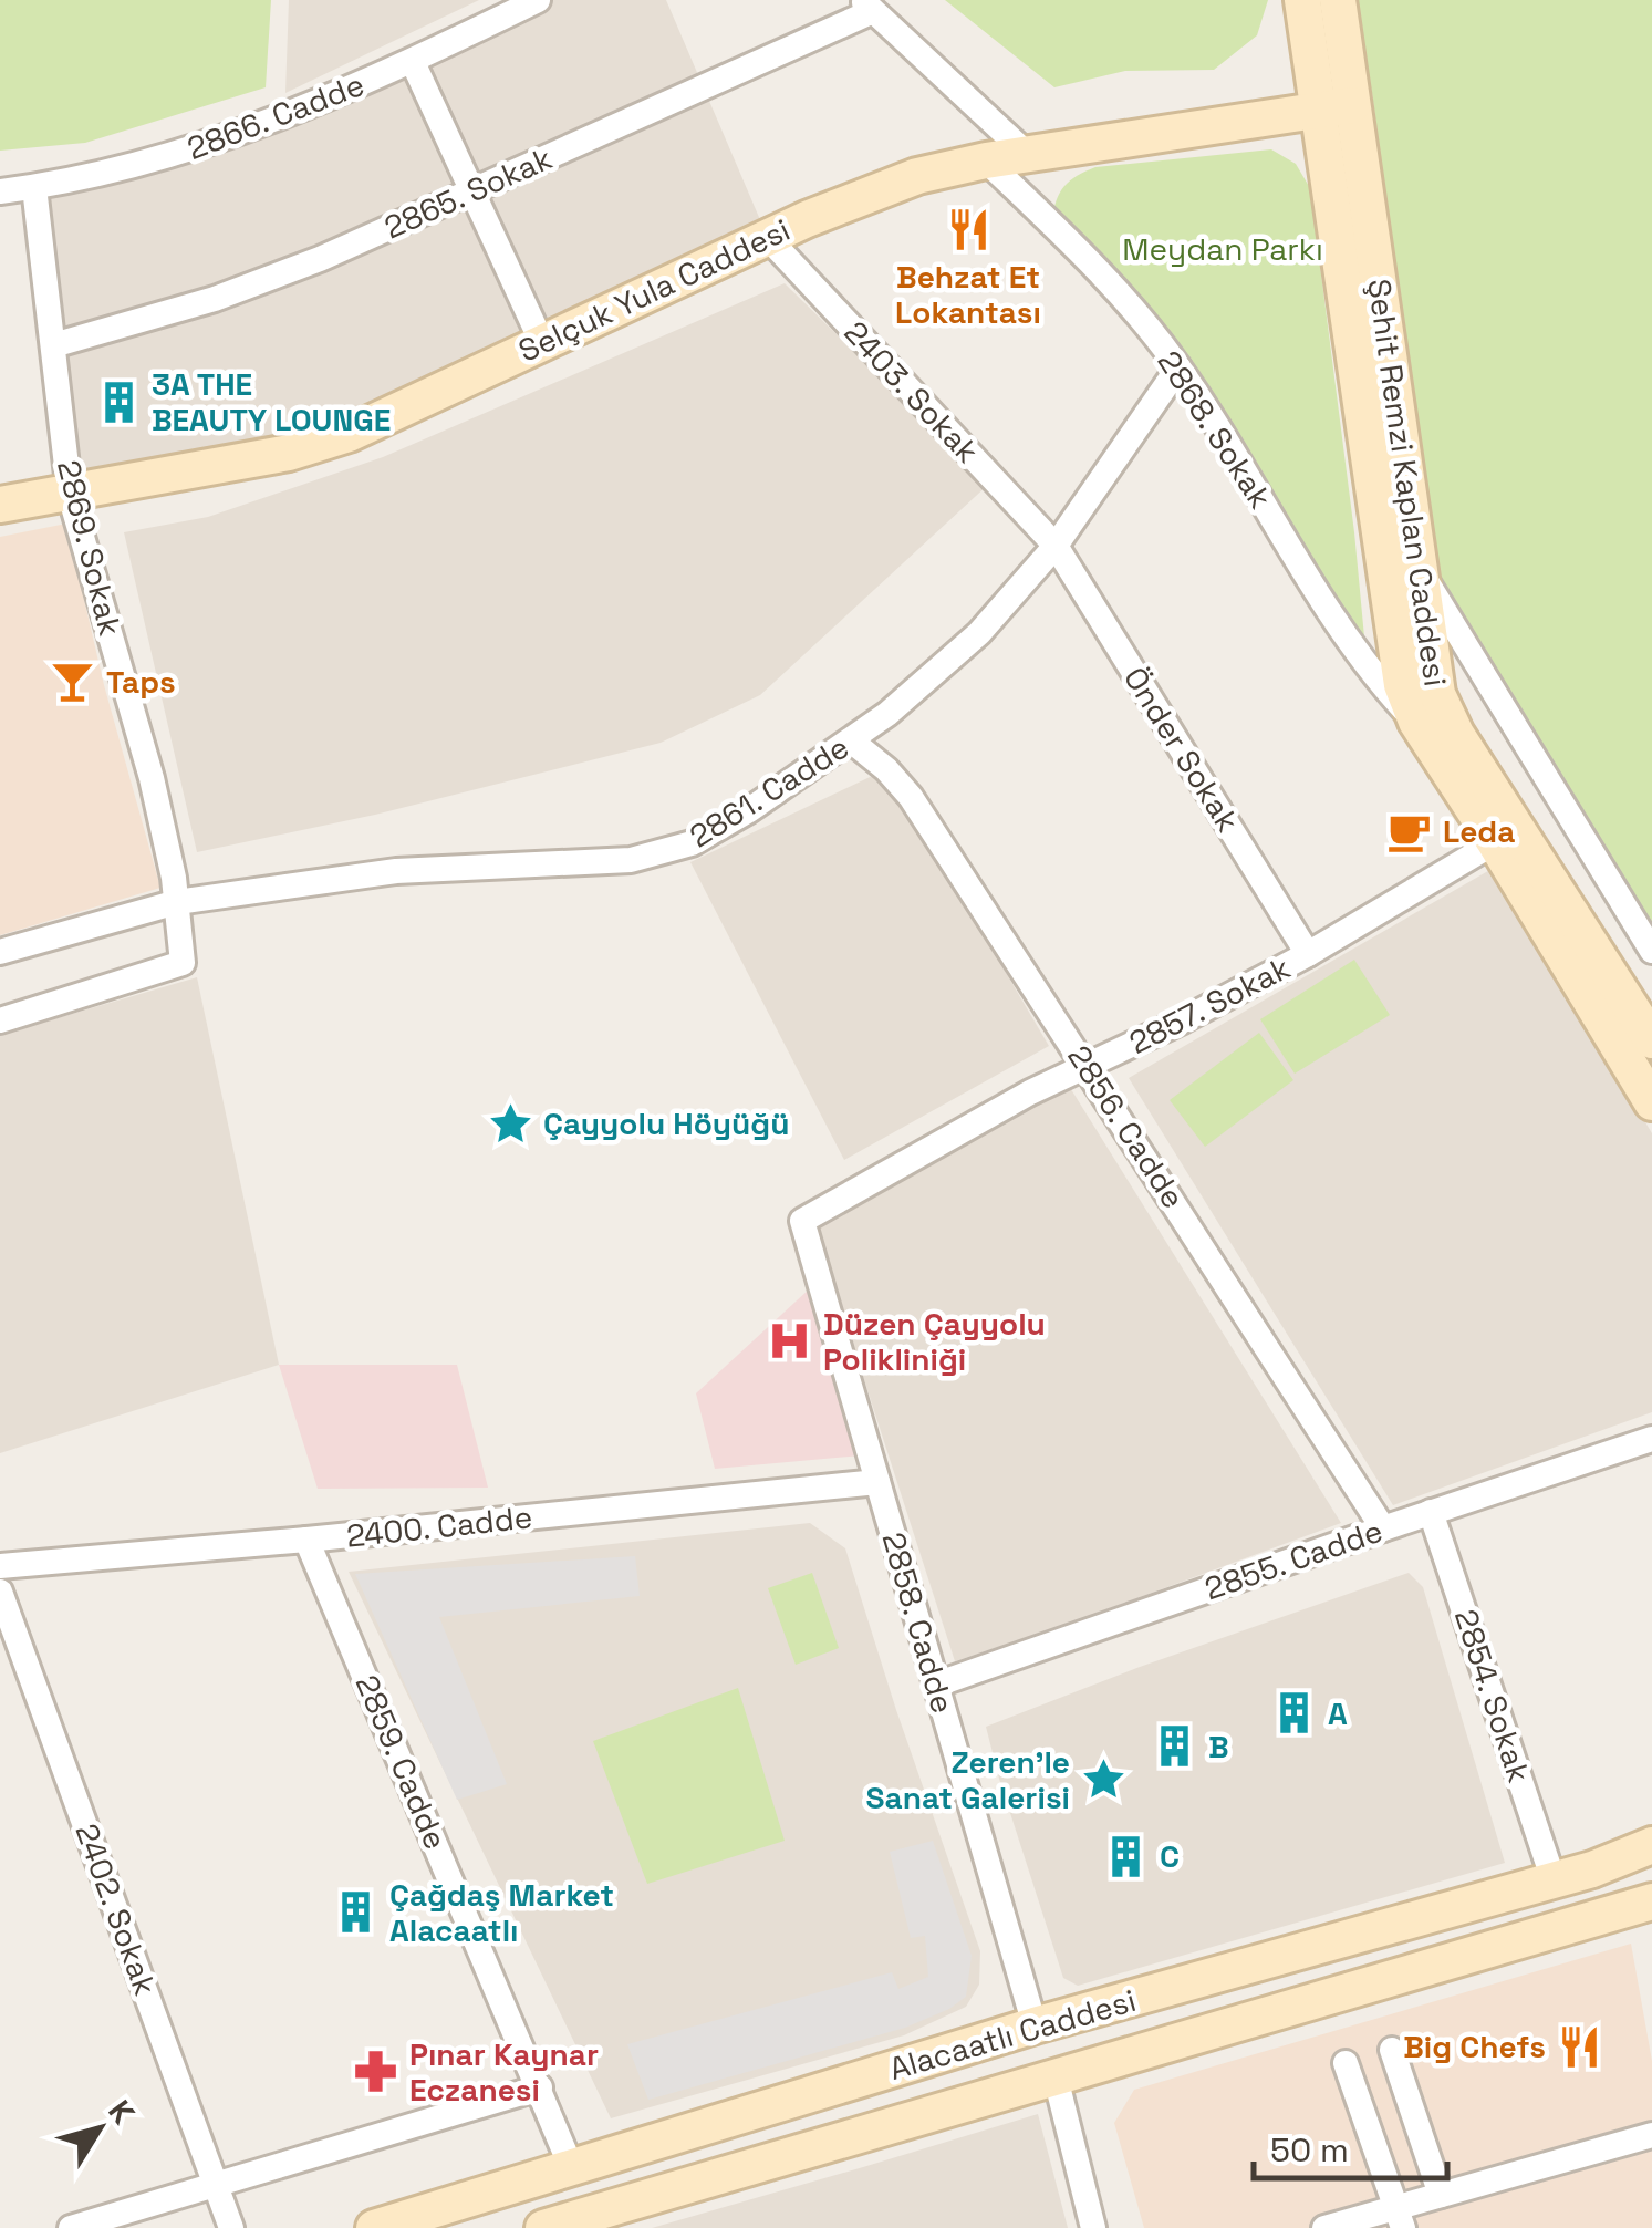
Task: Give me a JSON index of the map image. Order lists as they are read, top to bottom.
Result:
{
  "streets": {
    "main road": ["Selçuk Yula Caddesi", "Şehit Remzi Kaplan Caddesi", "Alacaatlı Caddesi"],
    "street": [
      "2866. Cadde",
      "2865. Sokak",
      "2403. Sokak",
      "2868. Sokak",
      "2869. Sokak",
      "Önder Sokak",
      "2861. Cadde",
      "2857. Sokak",
      "2856. Cadde",
      "2400. Cadde",
      "2855. Cadde",
      "2858. Cadde",
      "2854. Sokak",
      "2859. Cadde",
      "2402. Sokak"
    ]
  },
  "crossings": [
    ["2866. Cadde", "2869. Sokak"],
    ["2865. Sokak", "2869. Sokak"],
    ["Selçuk Yula Caddesi", "2403. Sokak"],
    ["Selçuk Yula Caddesi", "2868. Sokak"],
    ["Selçuk Yula Caddesi", "Şehit Remzi Kaplan Caddesi"],
    ["Selçuk Yula Caddesi", "2869. Sokak"],
    ["2403. Sokak", "Önder Sokak"],
    ["2403. Sokak", "2861. Cadde"],
    ["2868. Sokak", "Şehit Remzi Kaplan Caddesi"],
    ["2868. Sokak", "2861. Cadde"],
    ["Şehit Remzi Kaplan Caddesi", "2857. Sokak"],
    ["2869. Sokak", "2861. Cadde"],
    ["Önder Sokak", "2861. Cadde"],
    ["Önder Sokak", "2857. Sokak"],
    ["2861. Cadde", "2856. Cadde"],
    ["2857. Sokak", "2856. Cadde"],
    ["2857. Sokak", "2858. Cadde"],
    ["2856. Cadde", "2855. Cadde"],
    ["2400. Cadde", "2858. Cadde"],
    ["2400. Cadde", "2859. Cadde"],
    ["2855. Cadde", "2858. Cadde"],
    ["2855. Cadde", "2854. Sokak"],
    ["2858. Cadde", "Alacaatlı Caddesi"],
    ["2854. Sokak", "Alacaatlı Caddesi"],
    ["2859. Cadde", "Alacaatlı Caddesi"]
  ],
  "parks": ["Meydan Parkı"],
  "places": {
    "restaurant": ["Behzat Et Lokantası", "Big Chefs"],
    "building": [
      "3A THE BEAUTY LOUNGE",
      "A",
      "B",
      "C",
      "Çağdaş Market Alacaatlı"
    ],
    "bar": ["Taps"],
    "cafe": ["Leda"],
    "place": ["Çayyolu Höyüğü", "Zeren'le Sanat Galerisi"],
    "hospital": ["Düzen Çayyolu Polikliniği"],
    "pharmacy": ["Pınar Kaynar Eczanesi"]
  },
  "scale_bar": "50 m",
  "north": "top right"
}
